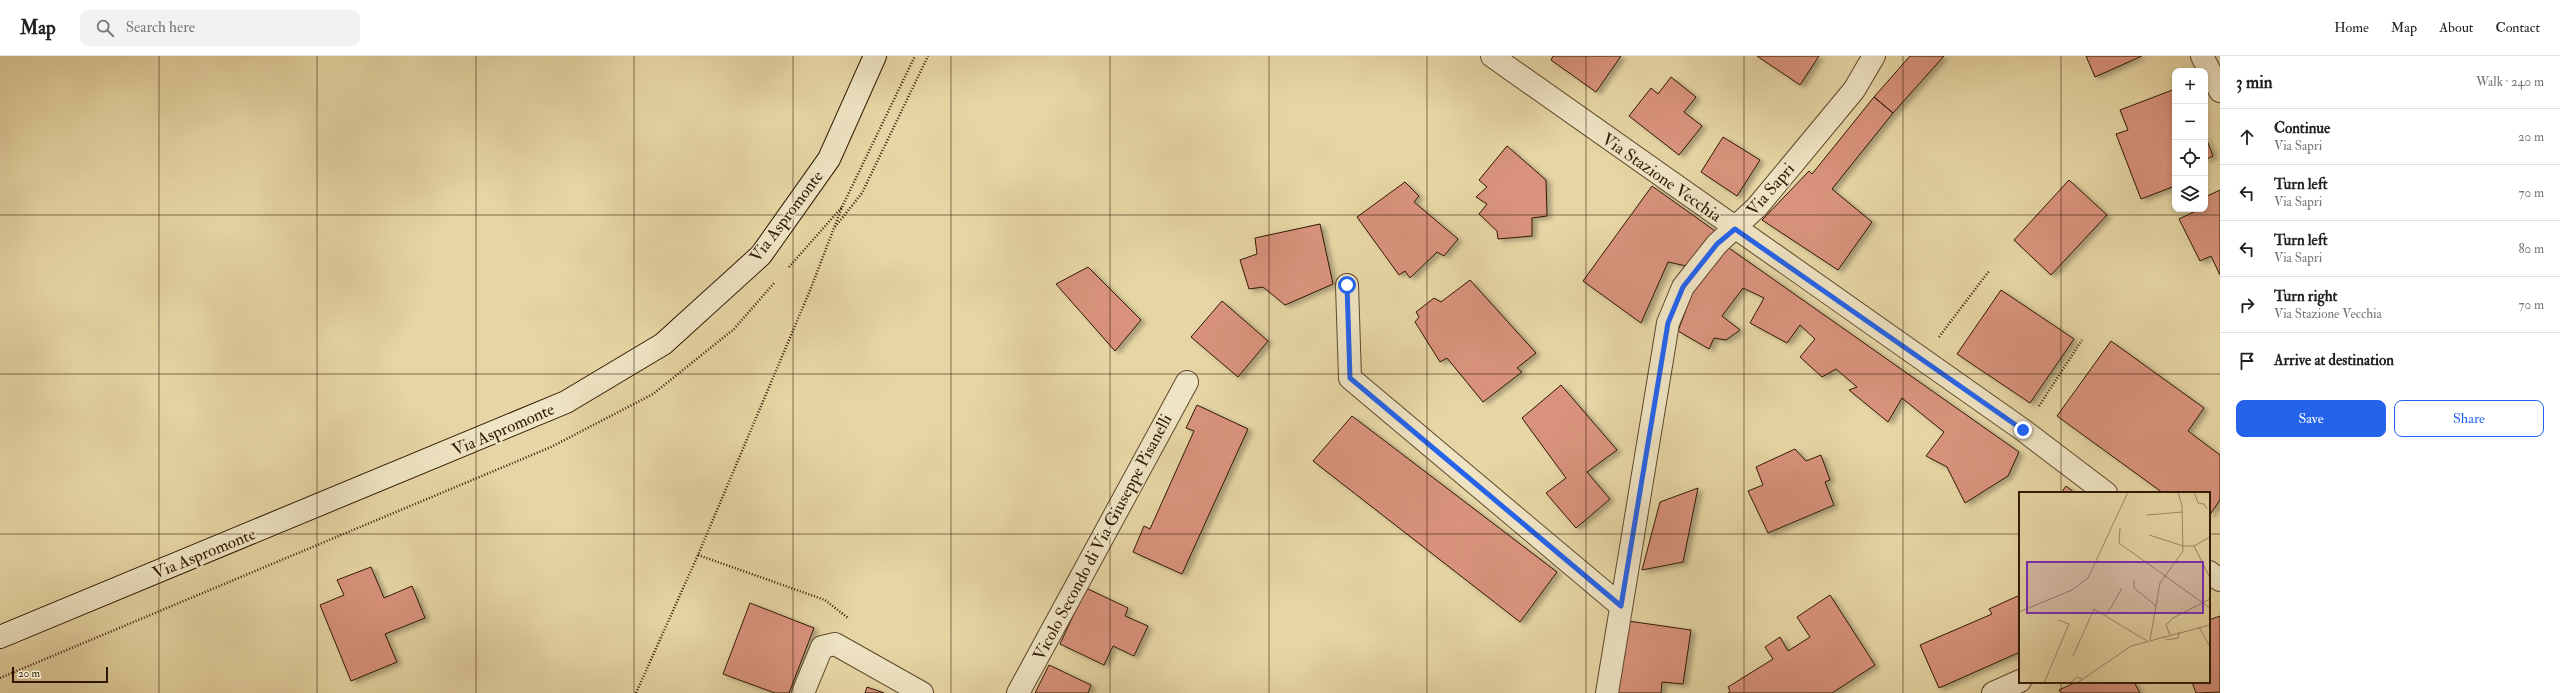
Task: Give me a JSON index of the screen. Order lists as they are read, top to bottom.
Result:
{
  "streets": {
    "street": [
      "Via Stazione Vecchia",
      "Via Sapri",
      "Via Aspromonte",
      "Vicolo Secondo di Via Giuseppe Pisanelli"
    ]
  },
  "crossings": [
    ["Via Stazione Vecchia", "Via Sapri"]
  ],
  "scale_bar": "20 m",
  "page": {
    "header": "Map",
    "search": "Search here",
    "nav": [
      "Home",
      "Map",
      "About",
      "Contact"
    ],
    "heading": ["3 min", "Walk · 240 m"],
    "map_buttons": ["+", "−"],
    "list": [
      ["Continue", "Via Sapri", "20 m"],
      ["Turn left", "Via Sapri", "70 m"],
      ["Turn left", "Via Sapri", "80 m"],
      ["Turn right", "Via Stazione Vecchia", "70 m"],
      "Arrive at destination"
    ],
    "buttons": ["Save", "Share"],
    "scale": "20 m"
  }
}
